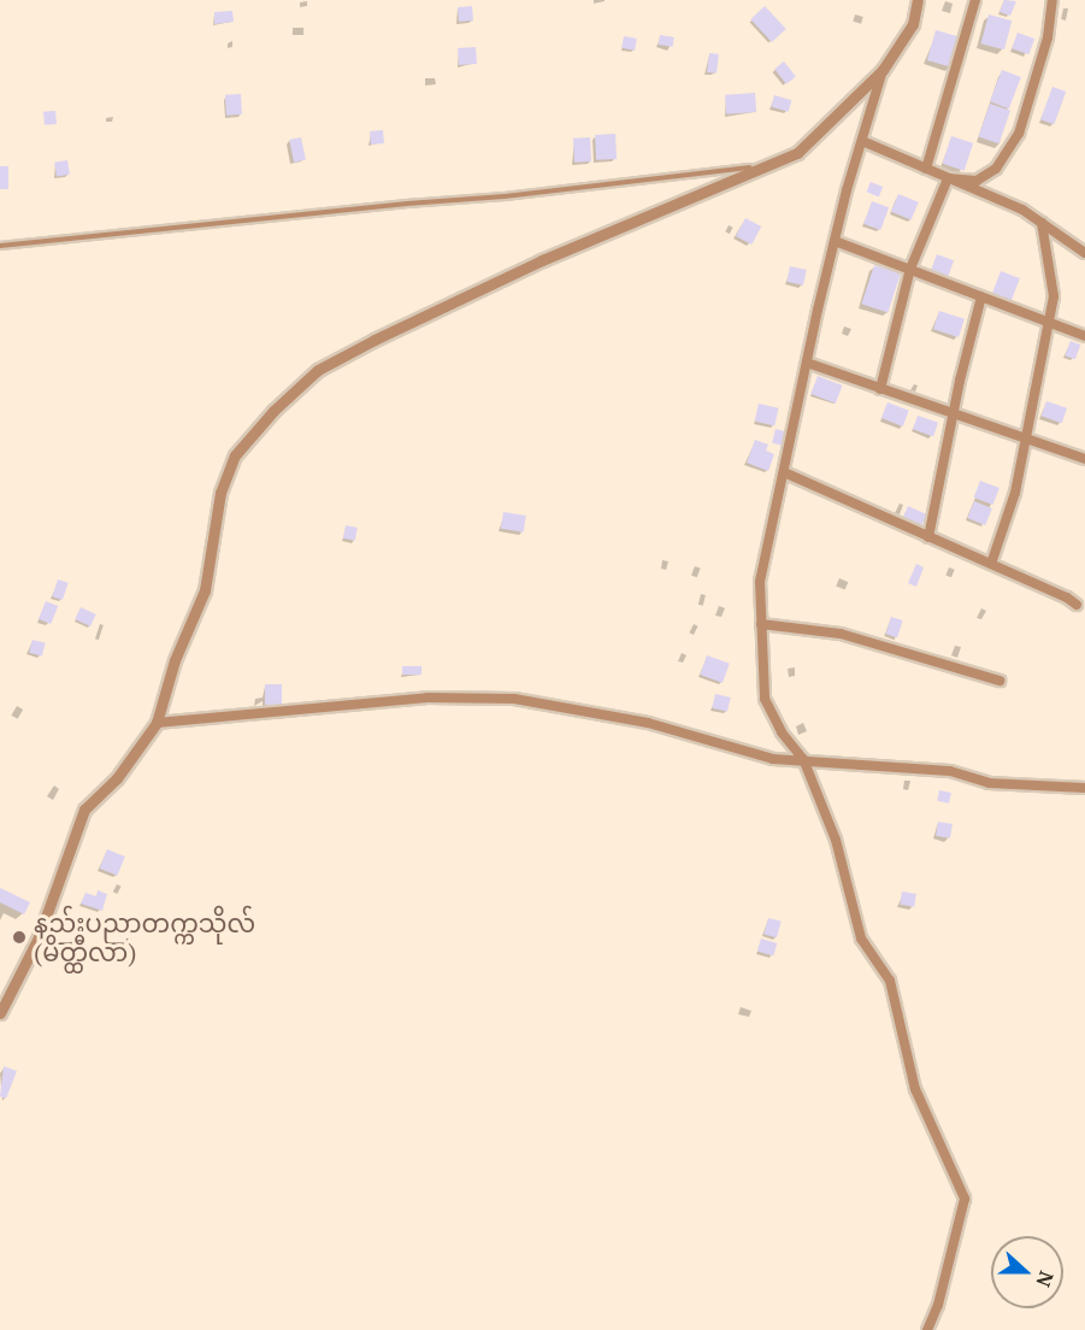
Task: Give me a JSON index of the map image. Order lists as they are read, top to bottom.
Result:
{
  "places": ["နည်းပညာတက္ကသိုလ် (မိတ္ထီလာ)"],
  "north": "right"
}
